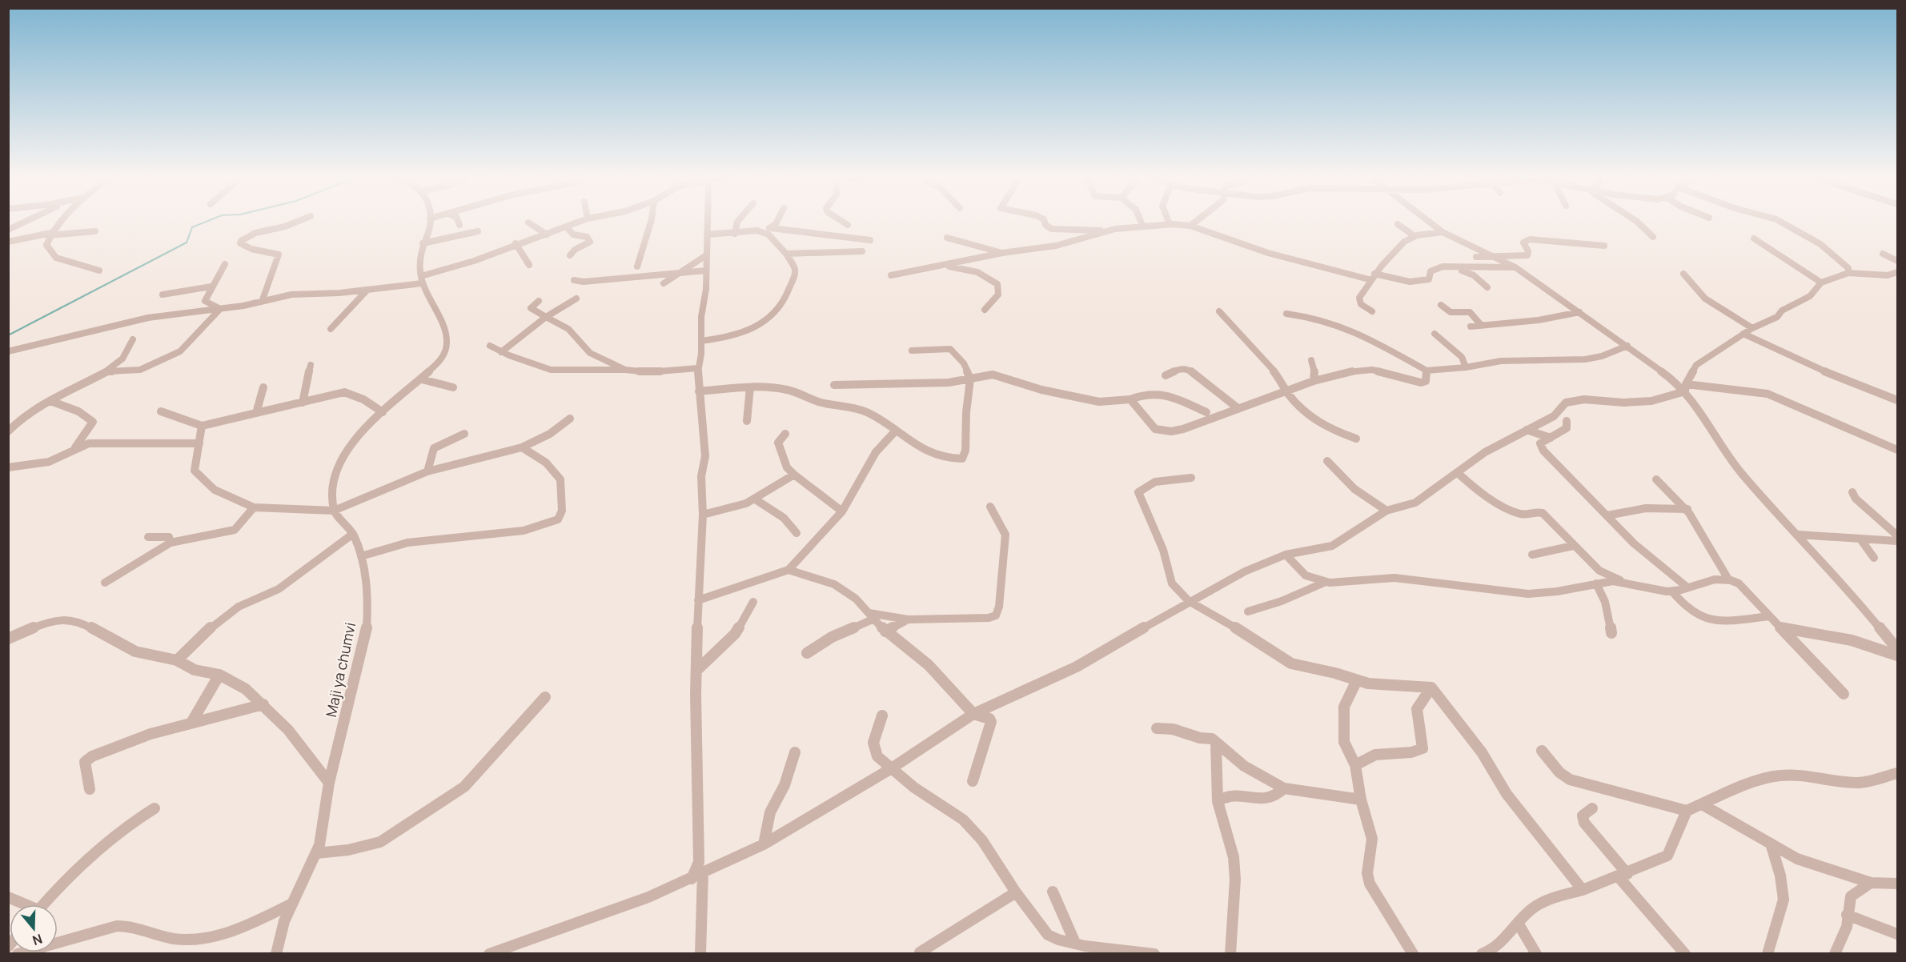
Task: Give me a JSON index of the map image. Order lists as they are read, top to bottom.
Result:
{
  "streets": {
    "street": ["Maji ya chumvi"]
  },
  "north": "bottom"
}
